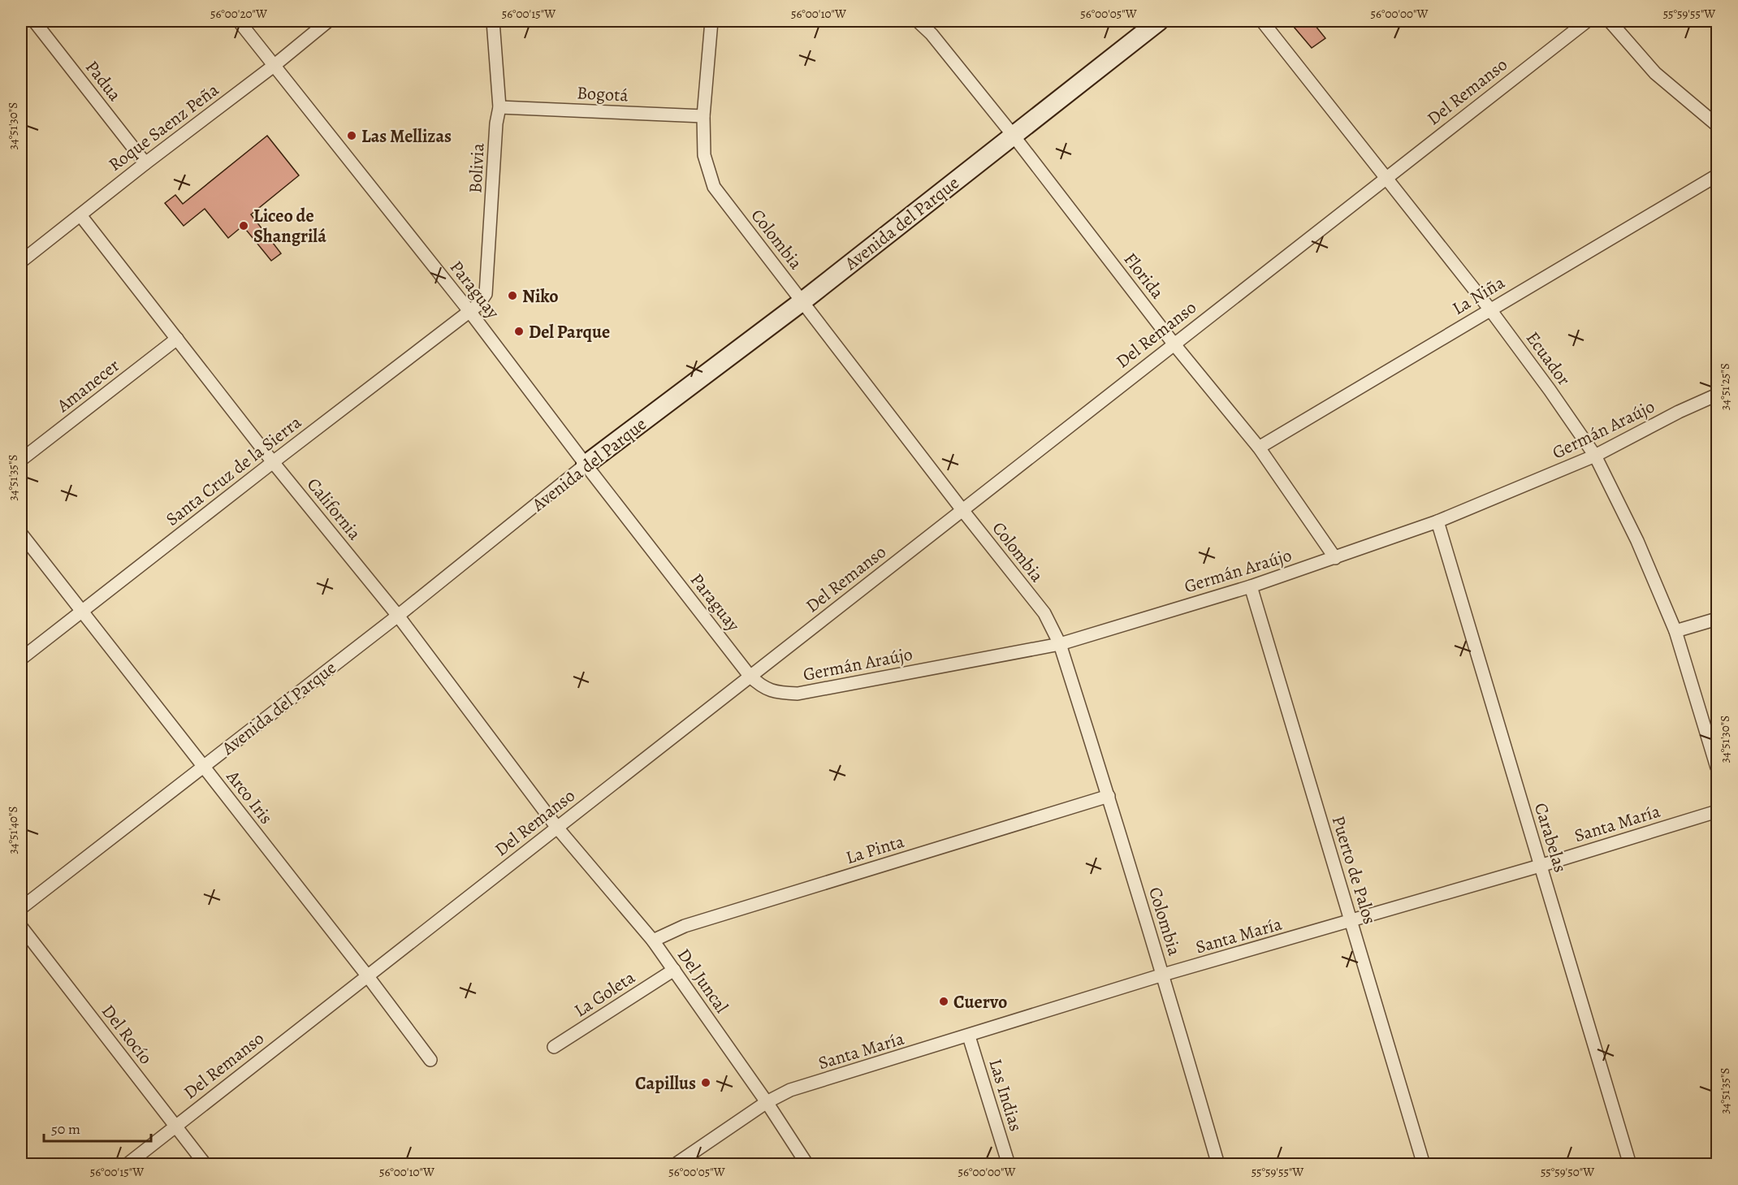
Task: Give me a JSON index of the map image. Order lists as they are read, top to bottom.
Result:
{
  "streets": {
    "street": [
      "Padua",
      "Del Remanso",
      "Bogotá",
      "Roque Saenz Peña",
      "Bolivia",
      "Avenida del Parque",
      "Colombia",
      "Florida",
      "Paraguay",
      "La Niña",
      "Ecuador",
      "Amanecer",
      "Germán Araújo",
      "Santa Cruz de la Sierra",
      "California",
      "Arco Iris",
      "Santa María",
      "Carabelas",
      "La Pinta",
      "Puerto de Palos",
      "Del Juncal",
      "La Goleta",
      "Del Rocío",
      "Las Indias"
    ]
  },
  "crossings": [
    ["Padua", "Roque Saenz Peña"],
    ["Del Remanso", "Colombia"],
    ["Del Remanso", "Florida"],
    ["Del Remanso", "Paraguay"],
    ["Del Remanso", "Ecuador"],
    ["Del Remanso", "Germán Araújo"],
    ["Del Remanso", "California"],
    ["Del Remanso", "Arco Iris"],
    ["Del Remanso", "Del Juncal"],
    ["Del Remanso", "Del Rocío"],
    ["Bogotá", "Bolivia"],
    ["Bogotá", "Colombia"],
    ["Roque Saenz Peña", "Paraguay"],
    ["Roque Saenz Peña", "California"],
    ["Bolivia", "Paraguay"],
    ["Bolivia", "Santa Cruz de la Sierra"],
    ["Avenida del Parque", "Colombia"],
    ["Avenida del Parque", "Florida"],
    ["Avenida del Parque", "Paraguay"],
    ["Avenida del Parque", "California"],
    ["Avenida del Parque", "Arco Iris"],
    ["Colombia", "Germán Araújo"],
    ["Colombia", "Santa María"],
    ["Colombia", "La Pinta"],
    ["Florida", "La Niña"],
    ["Florida", "Germán Araújo"],
    ["Paraguay", "Germán Araújo"],
    ["Paraguay", "Santa Cruz de la Sierra"],
    ["La Niña", "Ecuador"],
    ["Ecuador", "Germán Araújo"],
    ["Amanecer", "California"],
    ["Germán Araújo", "Carabelas"],
    ["Germán Araújo", "Puerto de Palos"],
    ["Santa Cruz de la Sierra", "California"],
    ["Santa Cruz de la Sierra", "Arco Iris"],
    ["California", "Del Juncal"],
    ["Santa María", "Carabelas"],
    ["Santa María", "Puerto de Palos"],
    ["Santa María", "Del Juncal"],
    ["Santa María", "Las Indias"],
    ["La Pinta", "Del Juncal"],
    ["Del Juncal", "La Goleta"]
  ],
  "places": [
    "Las Mellizas",
    "Liceo de Shangrilá",
    "Niko",
    "Del Parque",
    "Cuervo",
    "Capillus"
  ],
  "scale_bar": "50 m",
  "coordinates": [
    "56°00'20\"W",
    "56°00'15\"W",
    "56°00'10\"W",
    "56°00'05\"W",
    "56°00'00\"W",
    "55°59'55\"W",
    "34°51'30\"S",
    "34°51'25\"S",
    "34°51'35\"S",
    "34°51'40\"S",
    "55°59'50\"W"
  ]
}
